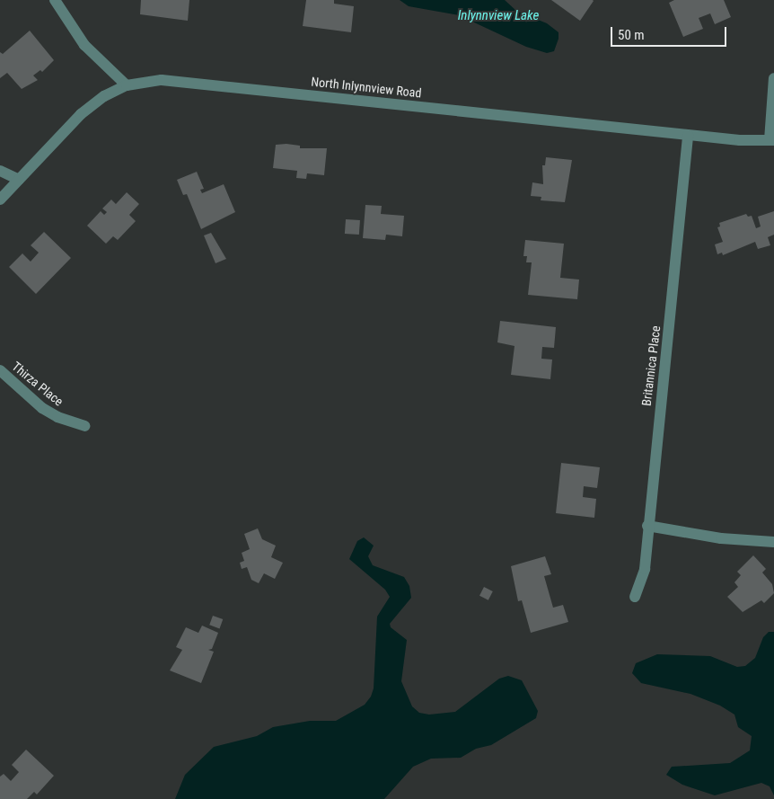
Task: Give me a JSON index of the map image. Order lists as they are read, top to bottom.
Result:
{
  "streets": {
    "street": ["North Inlynnview Road", "Britannica Place", "Thirza Place"]
  },
  "crossings": [
    ["North Inlynnview Road", "Britannica Place"]
  ],
  "water": ["Inlynnview Lake"],
  "scale_bar": "50 m"
}
